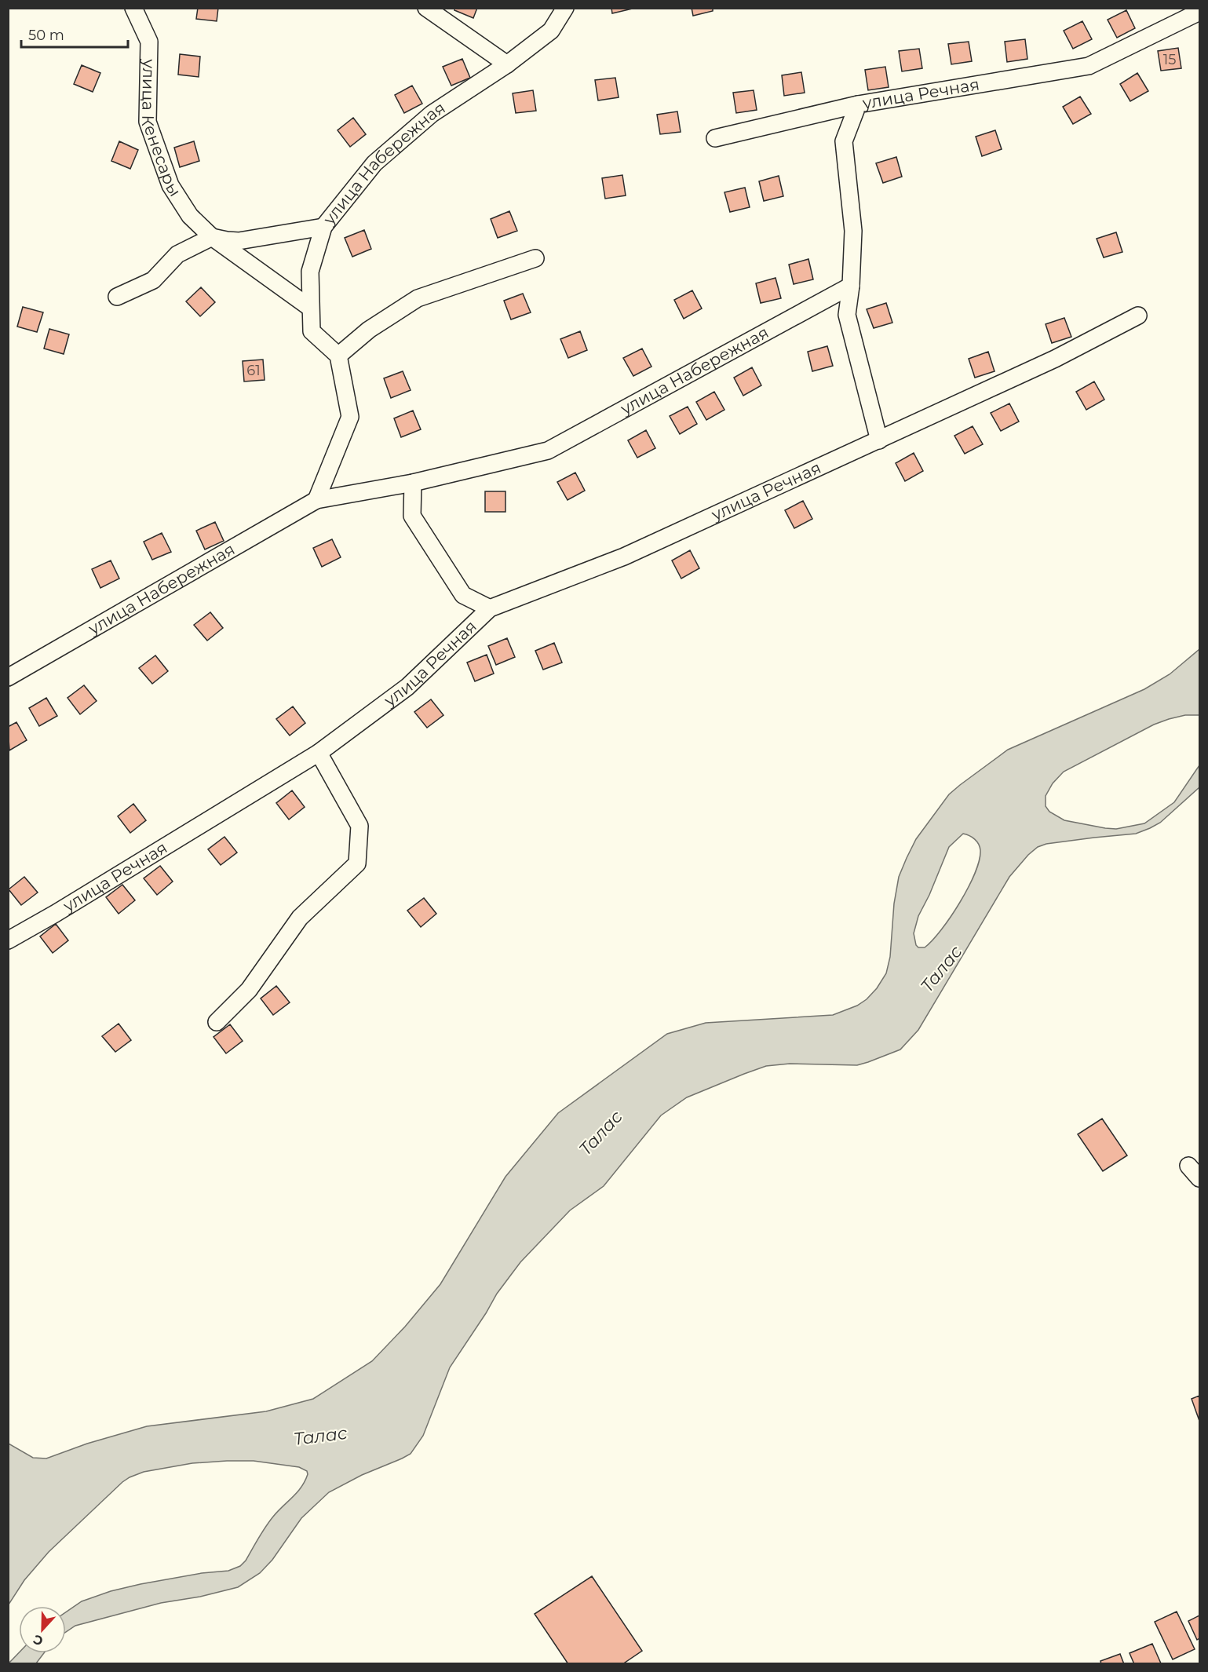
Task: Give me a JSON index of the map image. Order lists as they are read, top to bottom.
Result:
{
  "streets": {
    "street": ["улица Речная", "улица Кенесары", "улица Набережная"]
  },
  "crossings": [
    ["улица Речная", "улица Набережная"],
    ["улица Кенесары", "улица Набережная"]
  ],
  "water": ["Талас"],
  "house_numbers": ["15", "61"],
  "scale_bar": "50 m",
  "north": "bottom"
}
